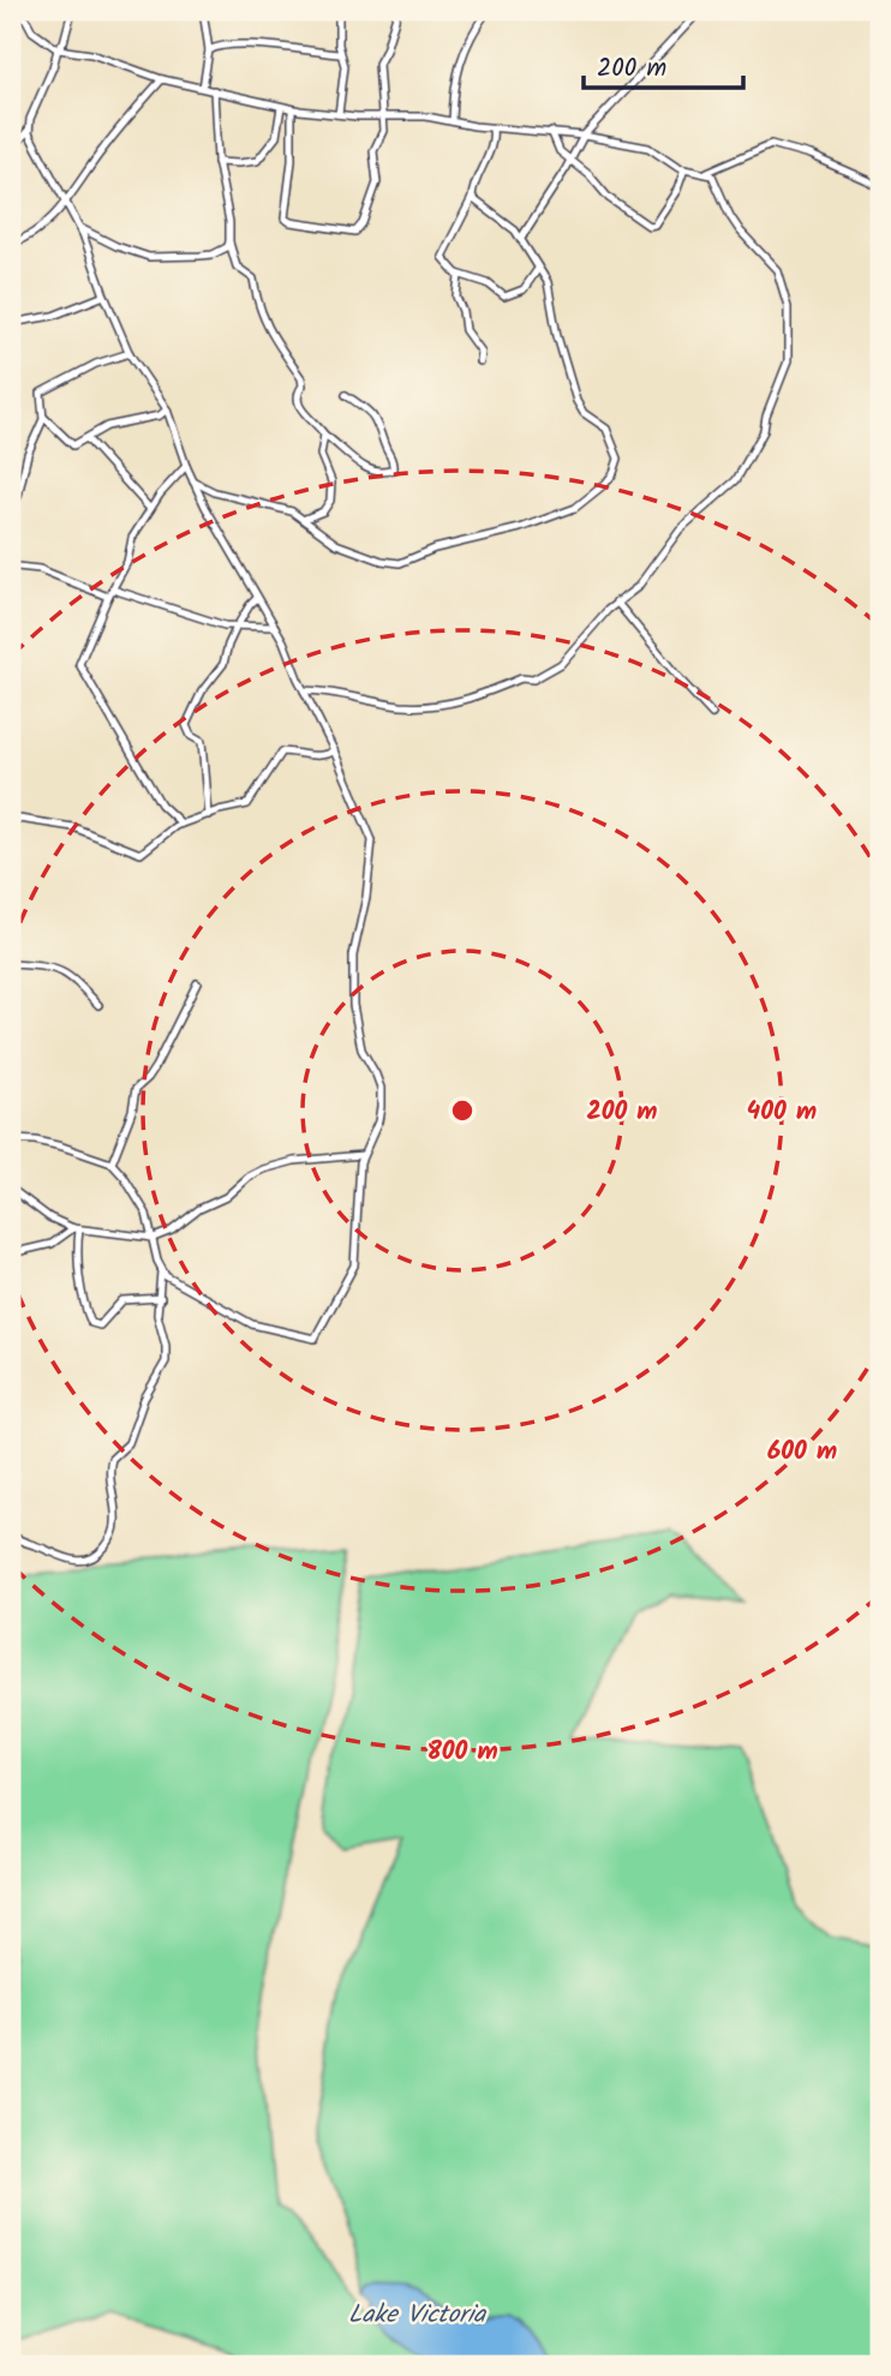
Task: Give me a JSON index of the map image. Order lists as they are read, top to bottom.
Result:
{
  "water": ["Lake Victoria"],
  "scale_bar": "200 m",
  "rings": [
    "200 m",
    "400 m",
    "600 m",
    "800 m"
  ]
}
